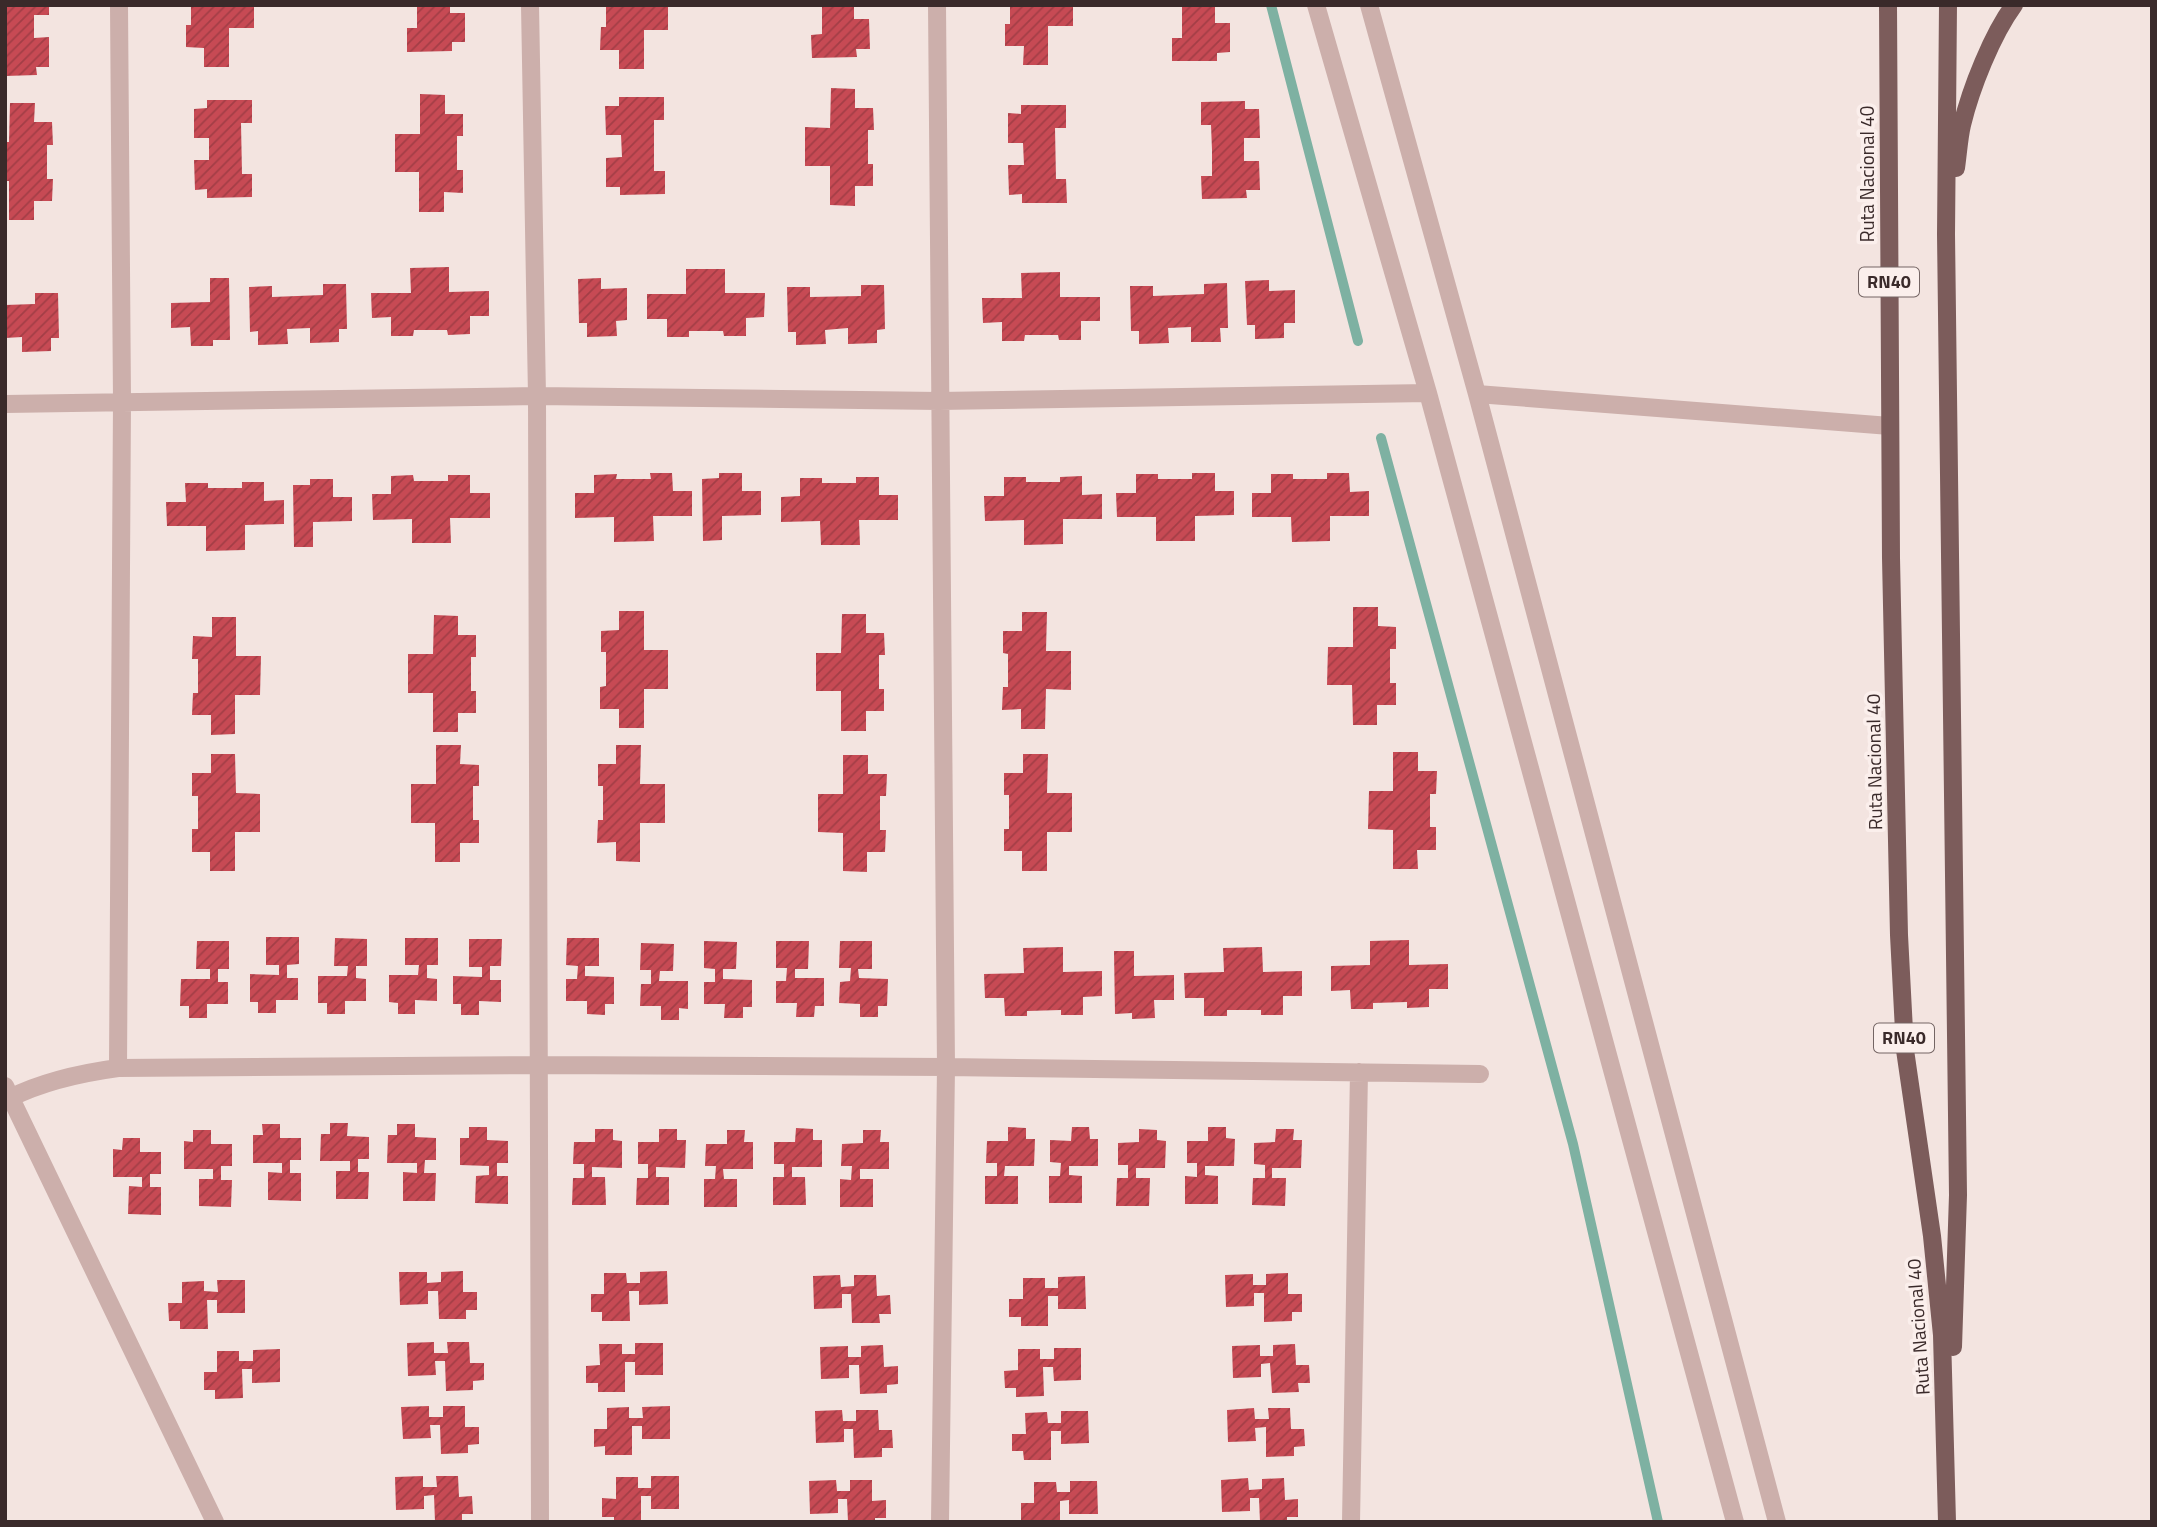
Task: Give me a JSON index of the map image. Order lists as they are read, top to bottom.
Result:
{
  "streets": {
    "main road": ["Ruta Nacional 40", "RN40"]
  }
}
